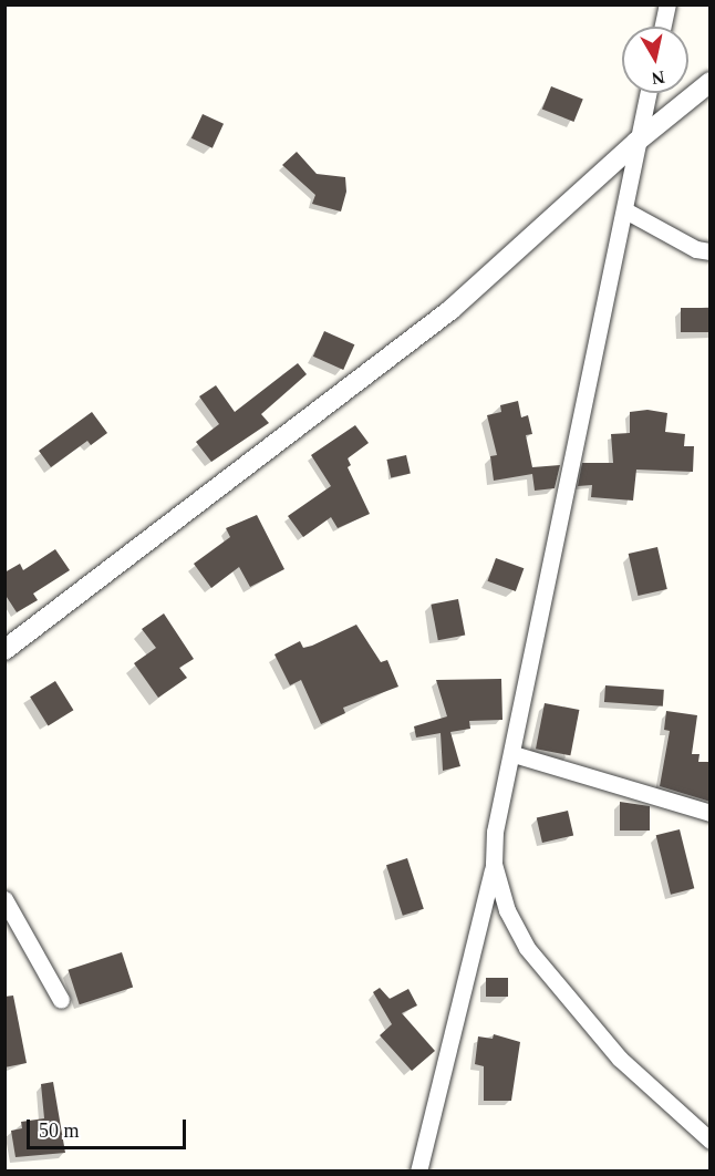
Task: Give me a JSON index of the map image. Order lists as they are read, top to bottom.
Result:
{
  "scale_bar": "50 m",
  "north": "bottom"
}
